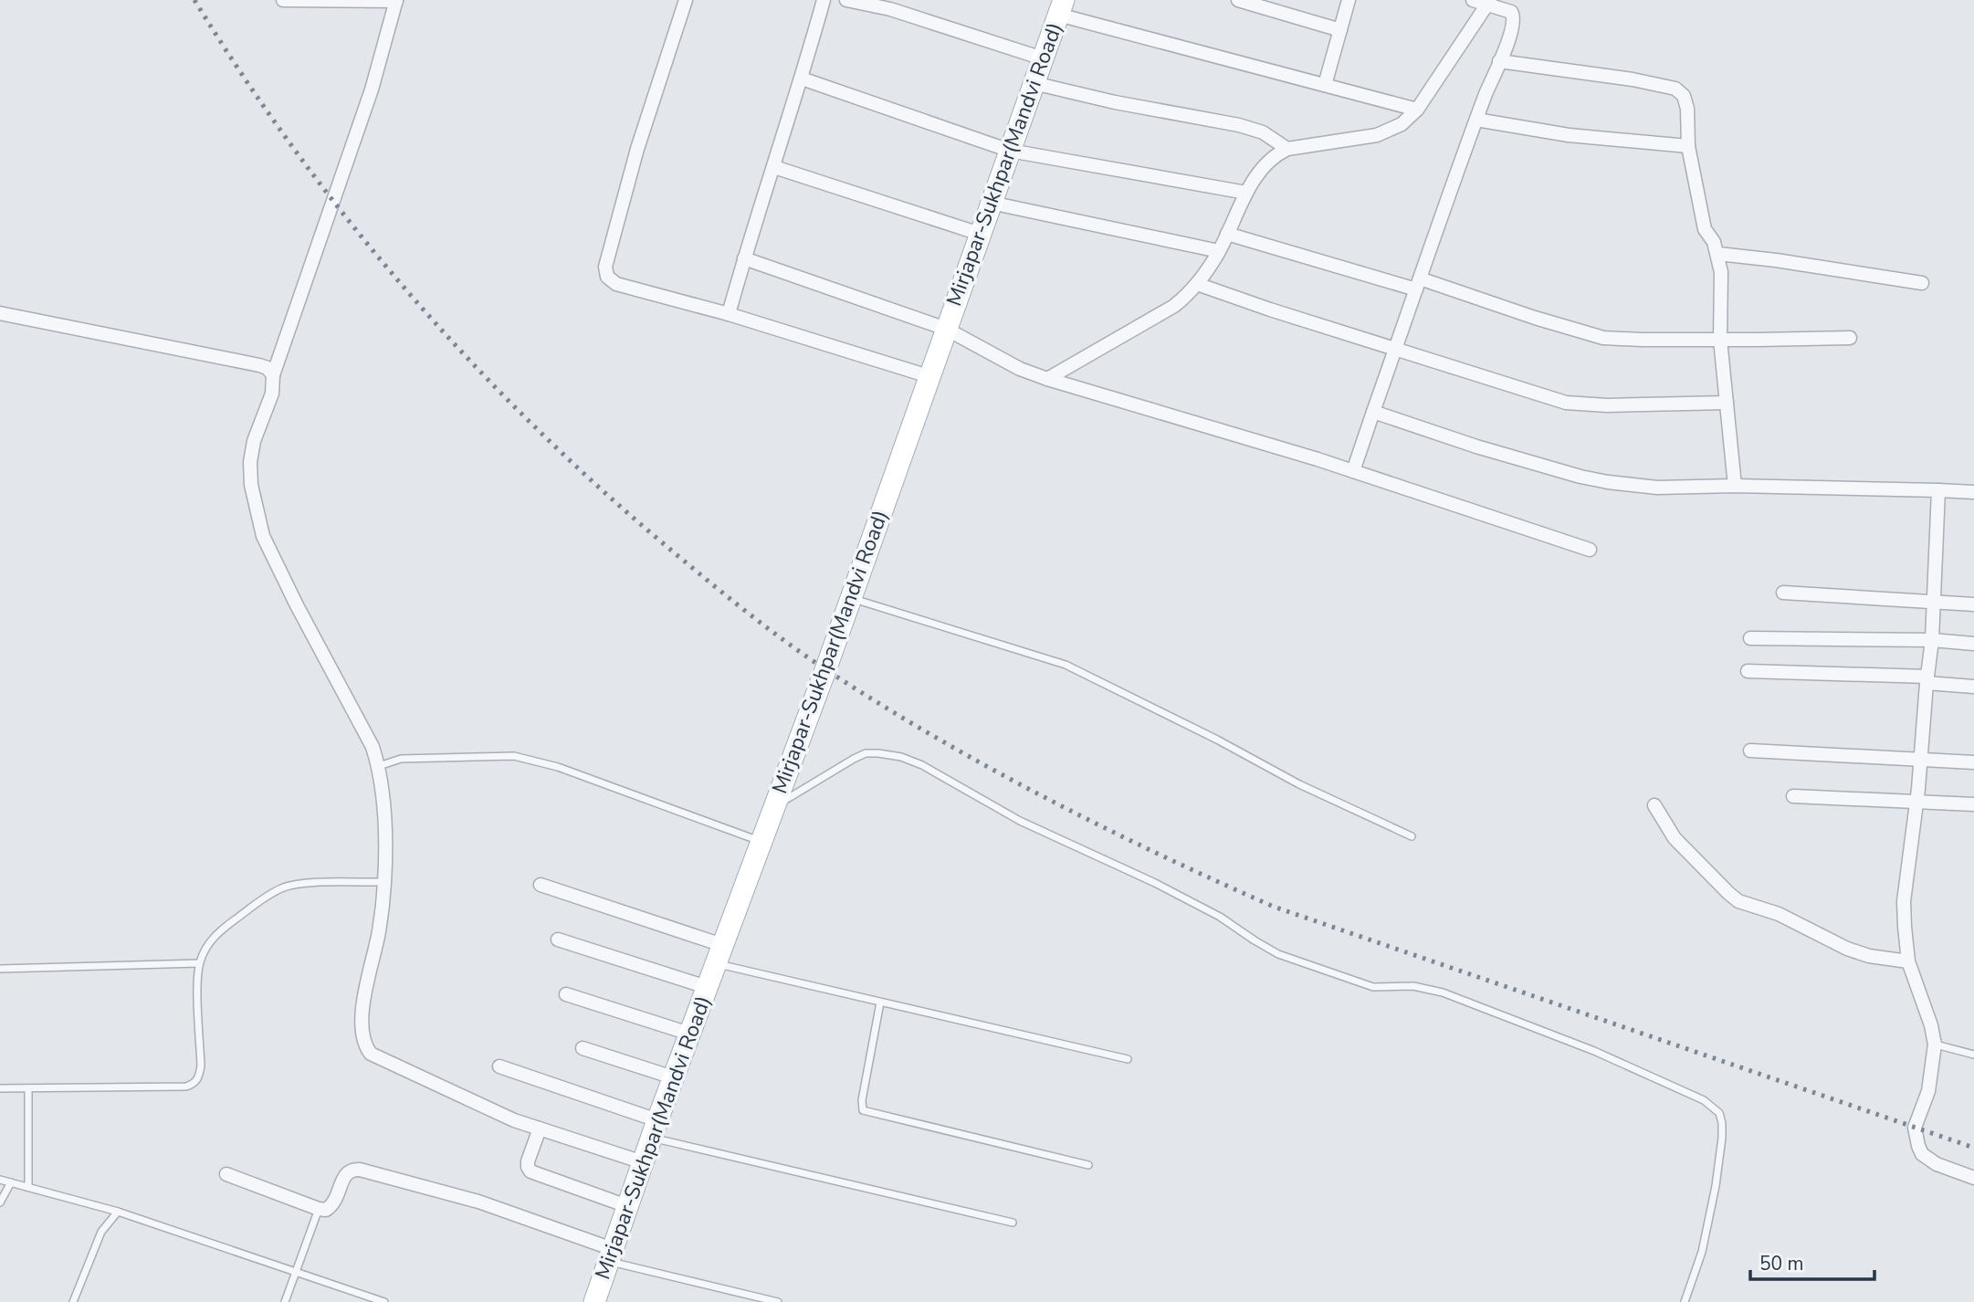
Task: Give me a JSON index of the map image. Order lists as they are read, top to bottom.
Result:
{
  "streets": {
    "main road": ["Mirjapar-Sukhpar(Mandvi Road)"]
  },
  "scale_bar": "50 m"
}
